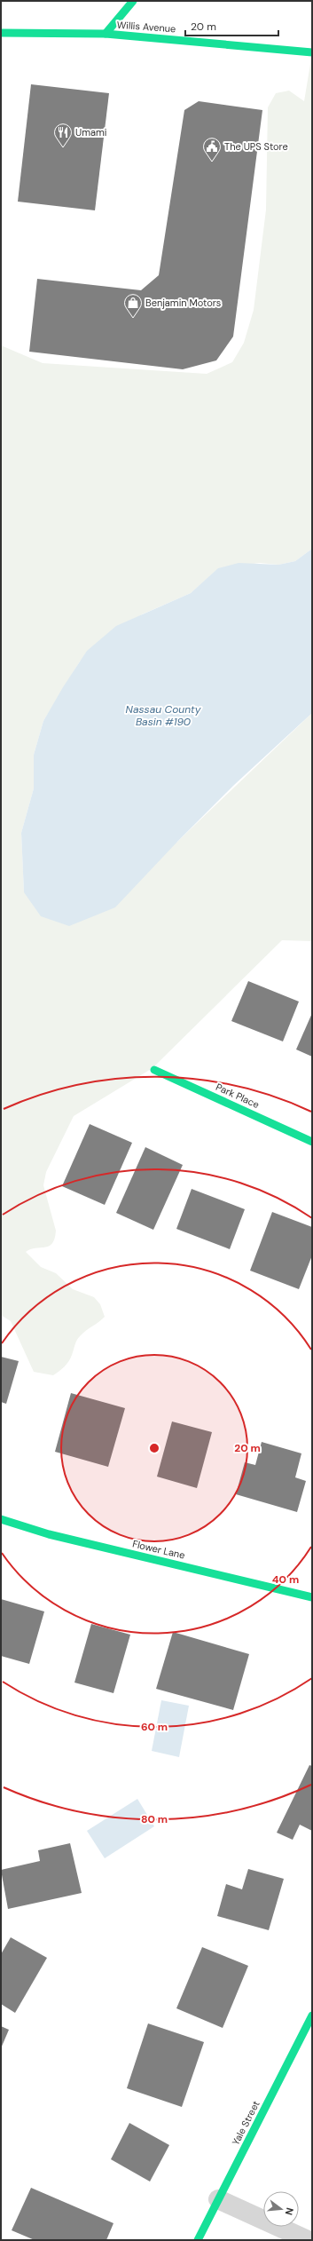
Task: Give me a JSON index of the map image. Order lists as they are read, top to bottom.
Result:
{
  "streets": {
    "street": [
      "Willis Avenue",
      "Park Place",
      "Flower Lane",
      "Yale Street"
    ]
  },
  "water": ["Nassau County Basin #190"],
  "places": {
    "restaurant": ["Umami"],
    "public building": ["The UPS Store"],
    "shop": ["Benjamin Motors"]
  },
  "scale_bar": "20 m",
  "north": "right",
  "rings": [
    "20 m",
    "40 m",
    "60 m",
    "80 m"
  ]
}
